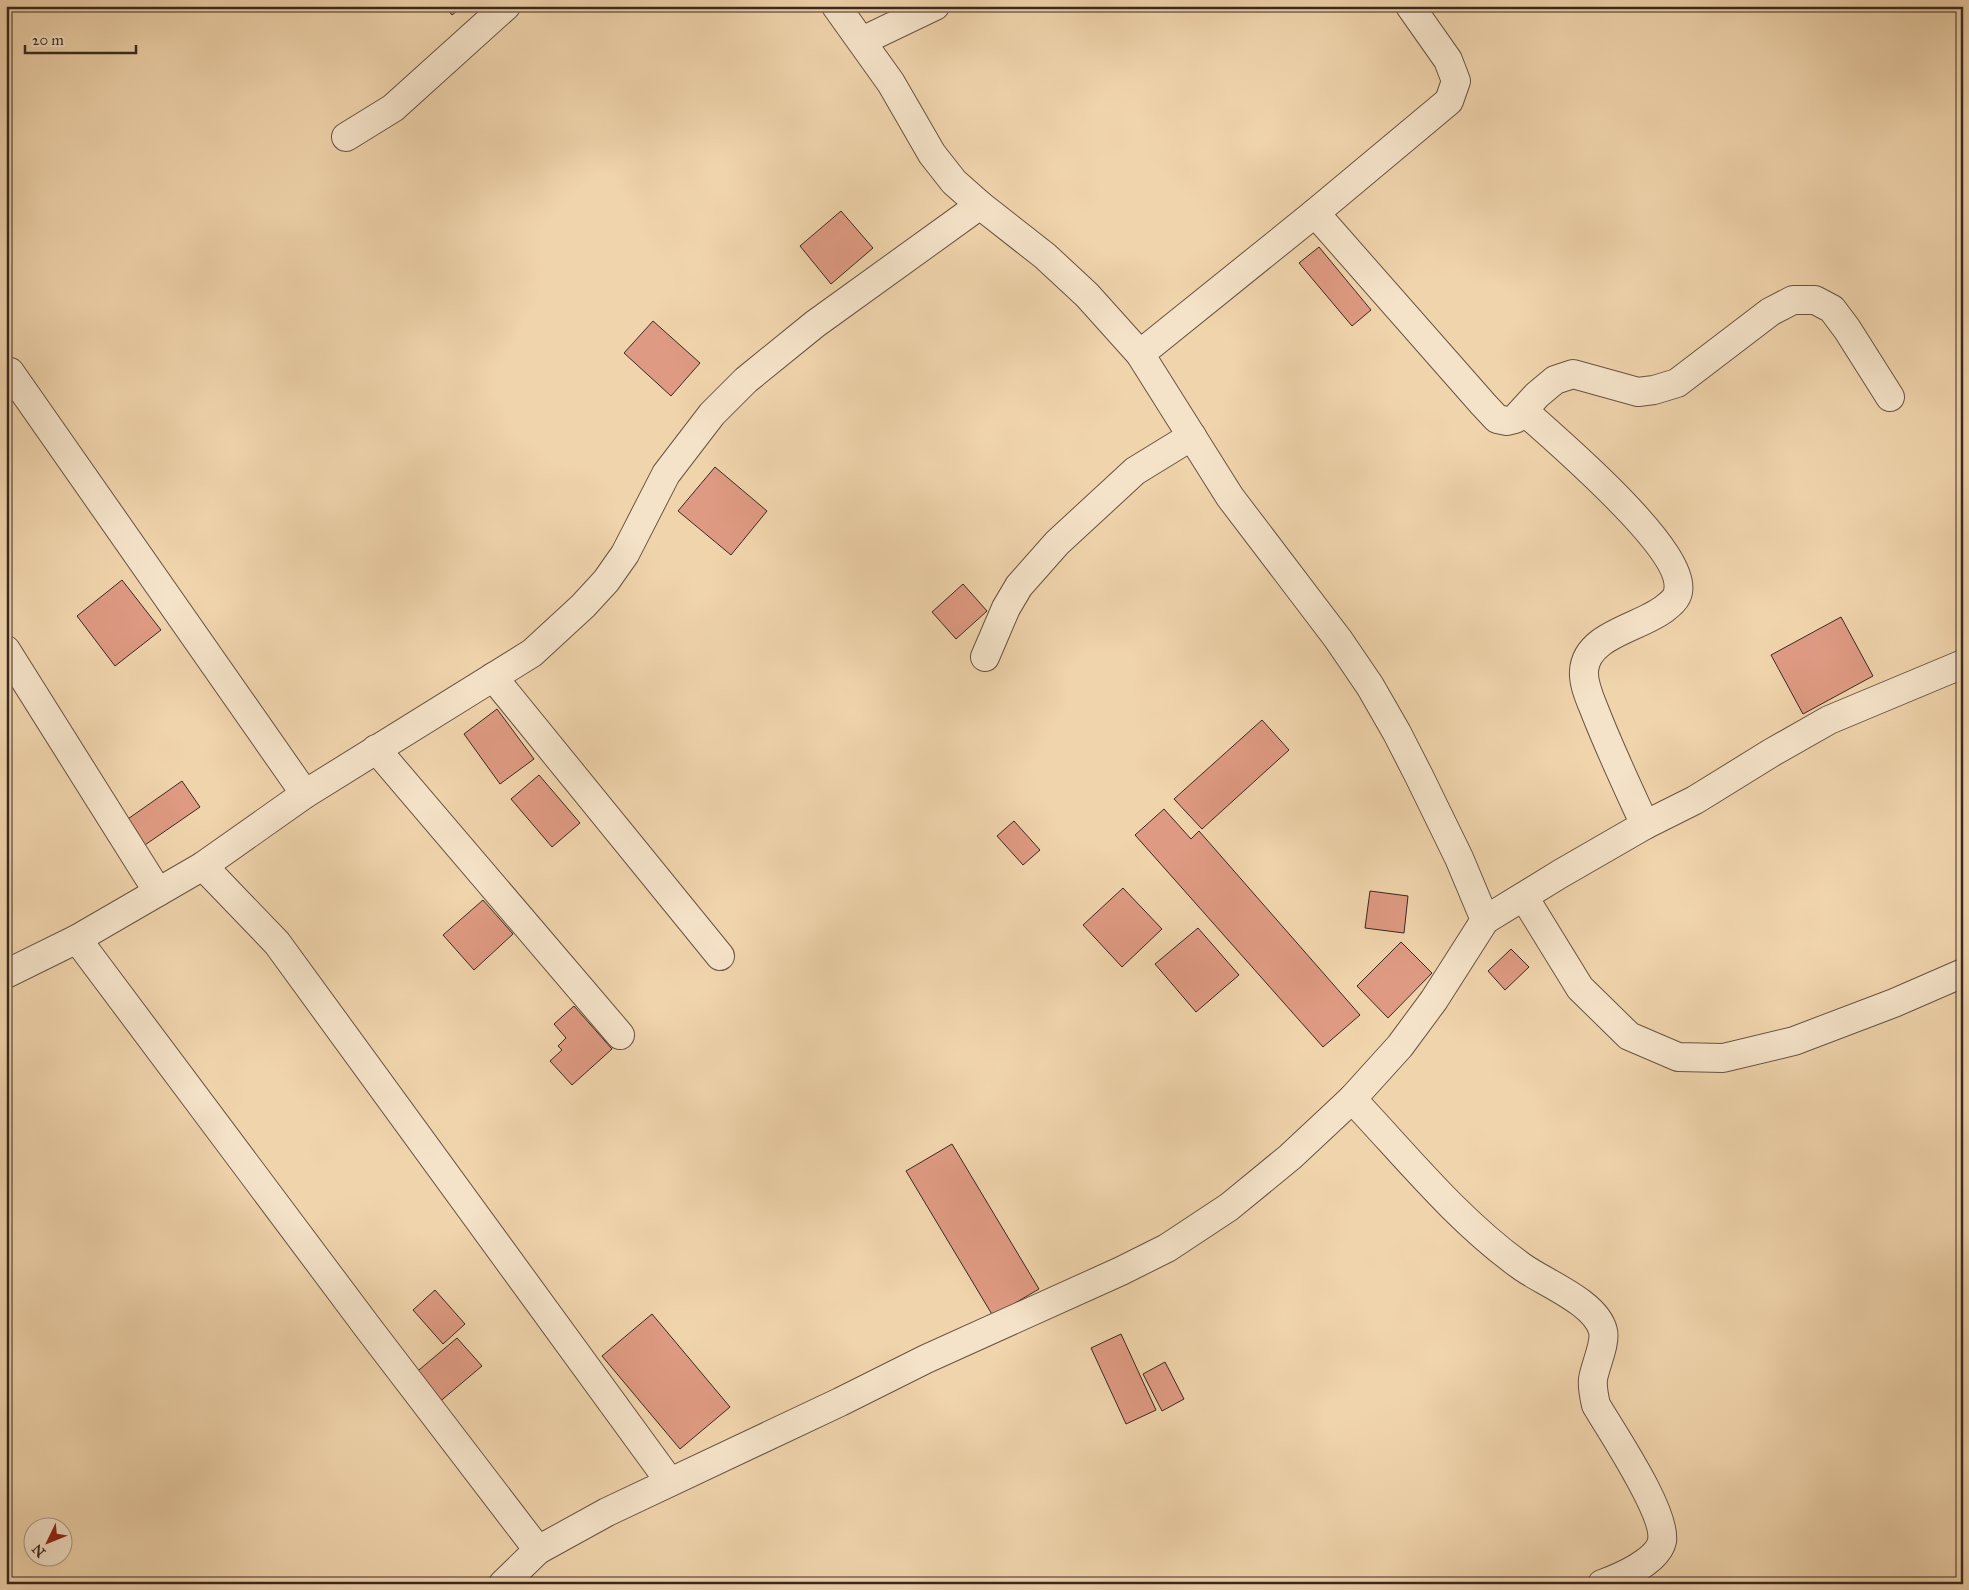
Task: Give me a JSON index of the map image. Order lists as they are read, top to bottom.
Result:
{
  "scale_bar": "20 m",
  "north": "bottom left"
}
